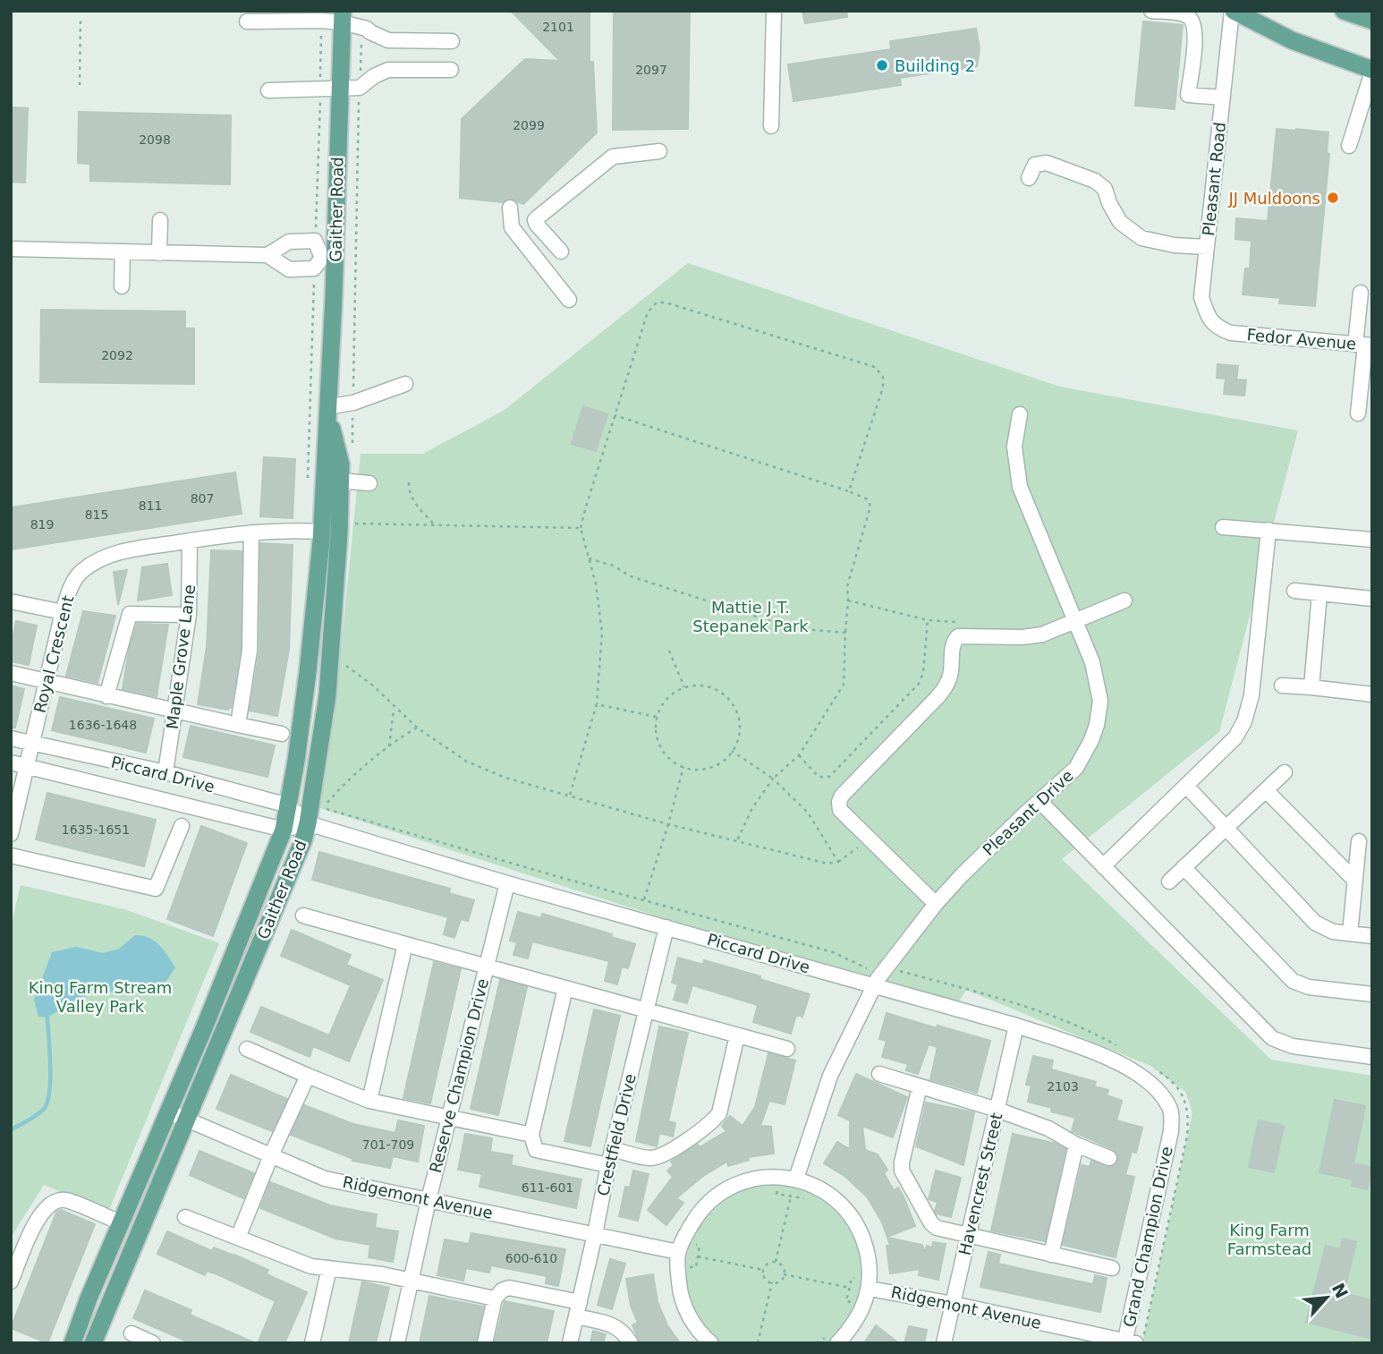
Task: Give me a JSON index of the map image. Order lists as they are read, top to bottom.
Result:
{
  "streets": {
    "main road": ["Gaither Road"],
    "street": [
      "Pleasant Road",
      "Fedor Avenue",
      "Royal Crescent",
      "Maple Grove Lane",
      "Piccard Drive",
      "Pleasant Drive",
      "Reserve Champion Drive",
      "Crestfield Drive",
      "Havencrest Street",
      "Ridgemont Avenue",
      "Grand Champion Drive"
    ]
  },
  "crossings": [
    ["Pleasant Road", "Fedor Avenue"],
    ["Gaither Road", "Royal Crescent"],
    ["Gaither Road", "Piccard Drive"],
    ["Gaither Road", "Ridgemont Avenue"],
    ["Royal Crescent", "Maple Grove Lane"],
    ["Royal Crescent", "Piccard Drive"],
    ["Maple Grove Lane", "Piccard Drive"],
    ["Piccard Drive", "Pleasant Drive"],
    ["Piccard Drive", "Reserve Champion Drive"],
    ["Piccard Drive", "Crestfield Drive"],
    ["Piccard Drive", "Havencrest Street"],
    ["Piccard Drive", "Grand Champion Drive"],
    ["Reserve Champion Drive", "Ridgemont Avenue"],
    ["Crestfield Drive", "Ridgemont Avenue"],
    ["Havencrest Street", "Ridgemont Avenue"],
    ["Ridgemont Avenue", "Grand Champion Drive"]
  ],
  "parks": ["Mattie J.T. Stepanek Park", "King Farm Stream Valley Park", "King Farm Farmstead"],
  "places": ["Building 2", "JJ Muldoons"],
  "house_numbers": [
    "2101",
    "2097",
    "2099",
    "2098",
    "2092",
    "807",
    "811",
    "815",
    "819",
    "1636-1648",
    "1635-1651",
    "2103",
    "701-709",
    "611-601",
    "600-610"
  ],
  "north": "top right"
}
